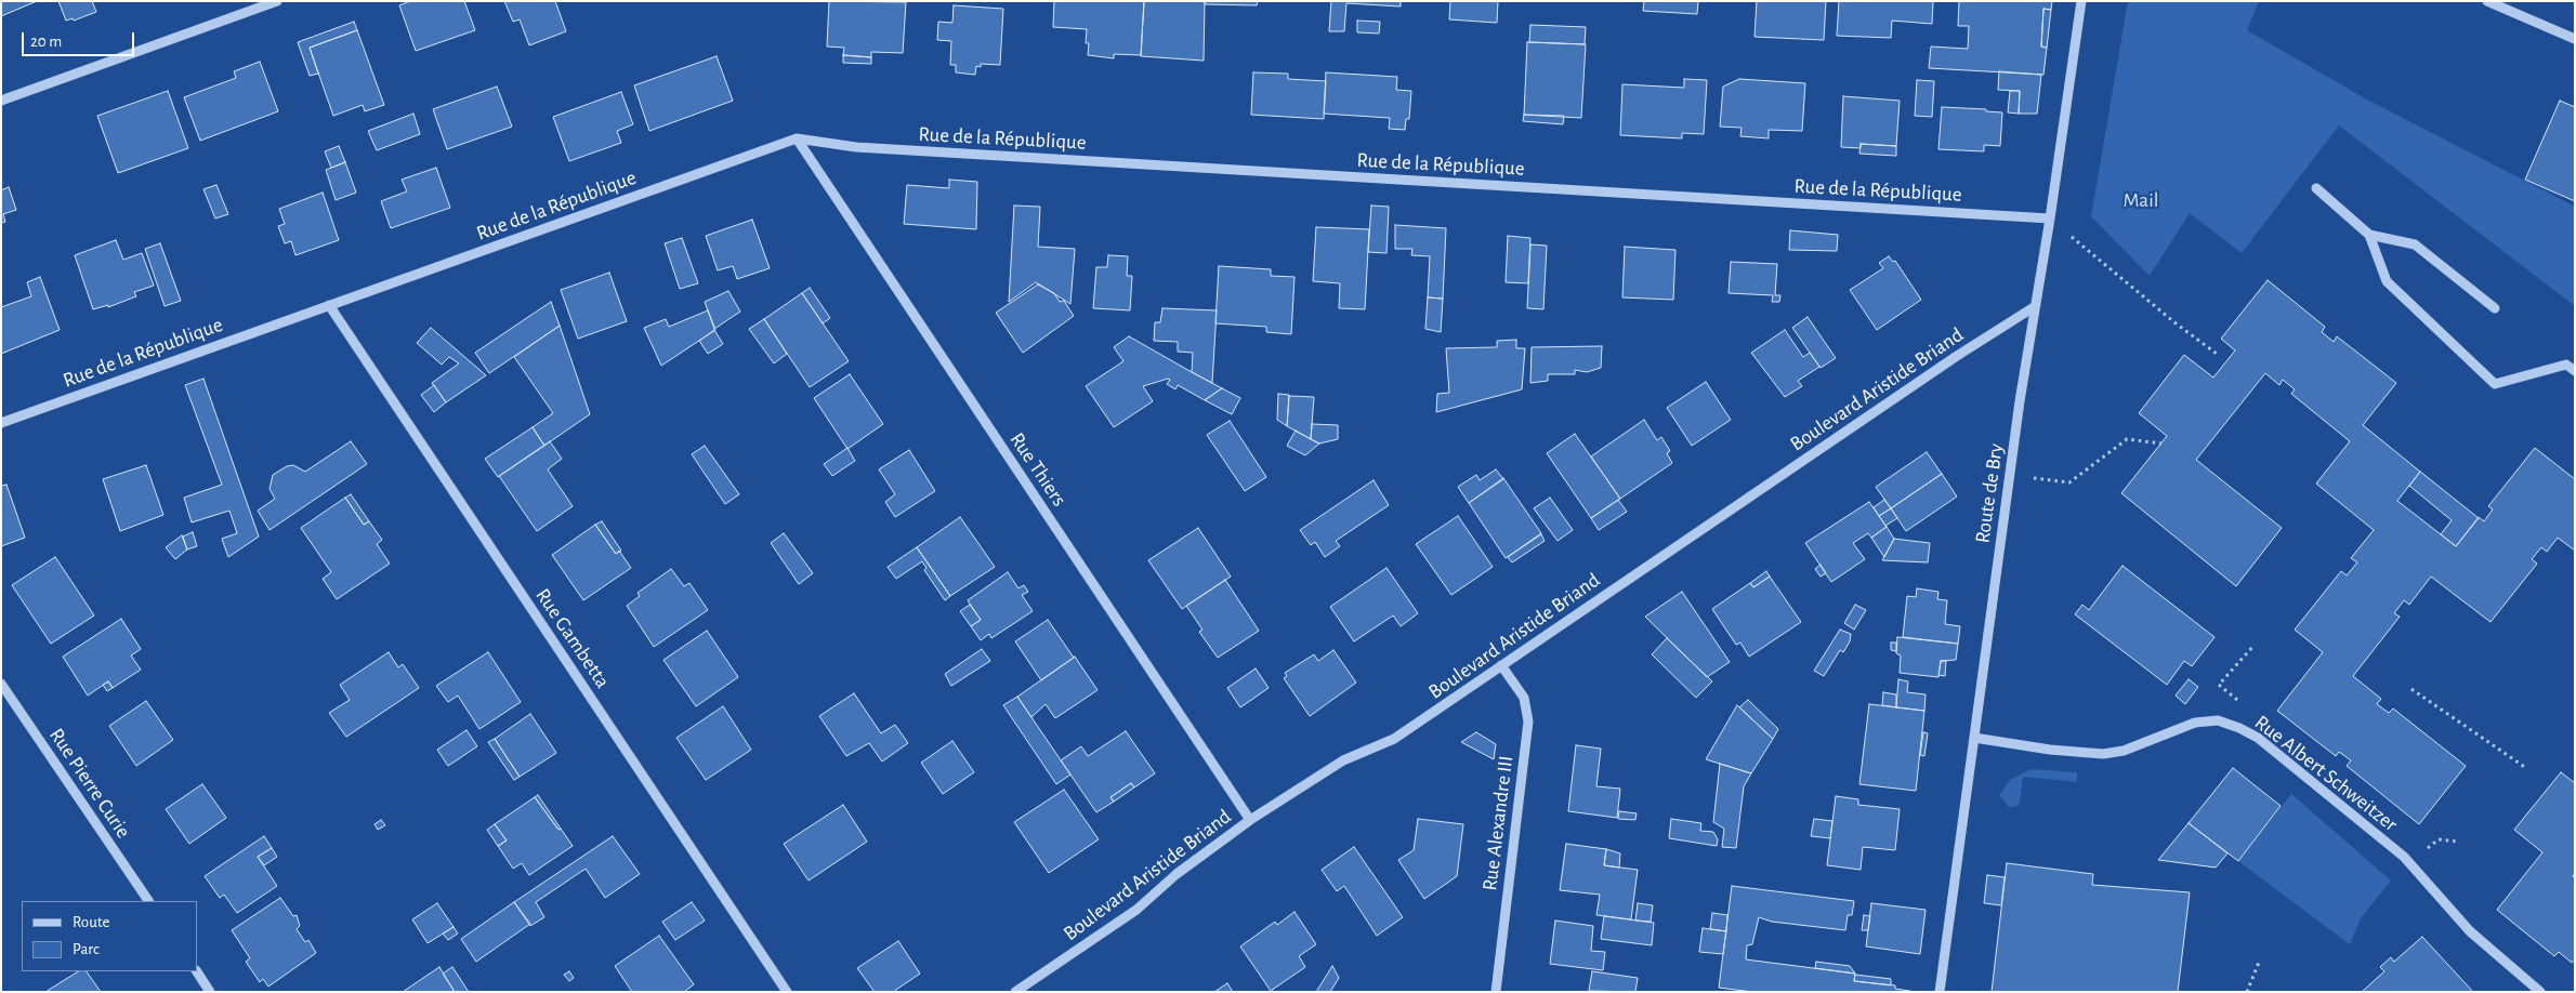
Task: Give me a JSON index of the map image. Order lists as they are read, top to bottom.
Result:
{
  "streets": {
    "street": [
      "Rue de la République",
      "Boulevard Aristide Briand",
      "Rue Thiers",
      "Route de Bry",
      "Rue Gambetta",
      "Rue Albert Schweitzer",
      "Rue Pierre Curie",
      "Rue Alexandre III"
    ]
  },
  "crossings": [
    ["Rue de la République", "Rue Thiers"],
    ["Rue de la République", "Route de Bry"],
    ["Rue de la République", "Rue Gambetta"],
    ["Boulevard Aristide Briand", "Rue Thiers"],
    ["Boulevard Aristide Briand", "Route de Bry"],
    ["Boulevard Aristide Briand", "Rue Alexandre III"],
    ["Route de Bry", "Rue Albert Schweitzer"]
  ],
  "parks": ["Mail"],
  "legend": ["Route", "Parc"],
  "scale_bar": "20 m"
}
